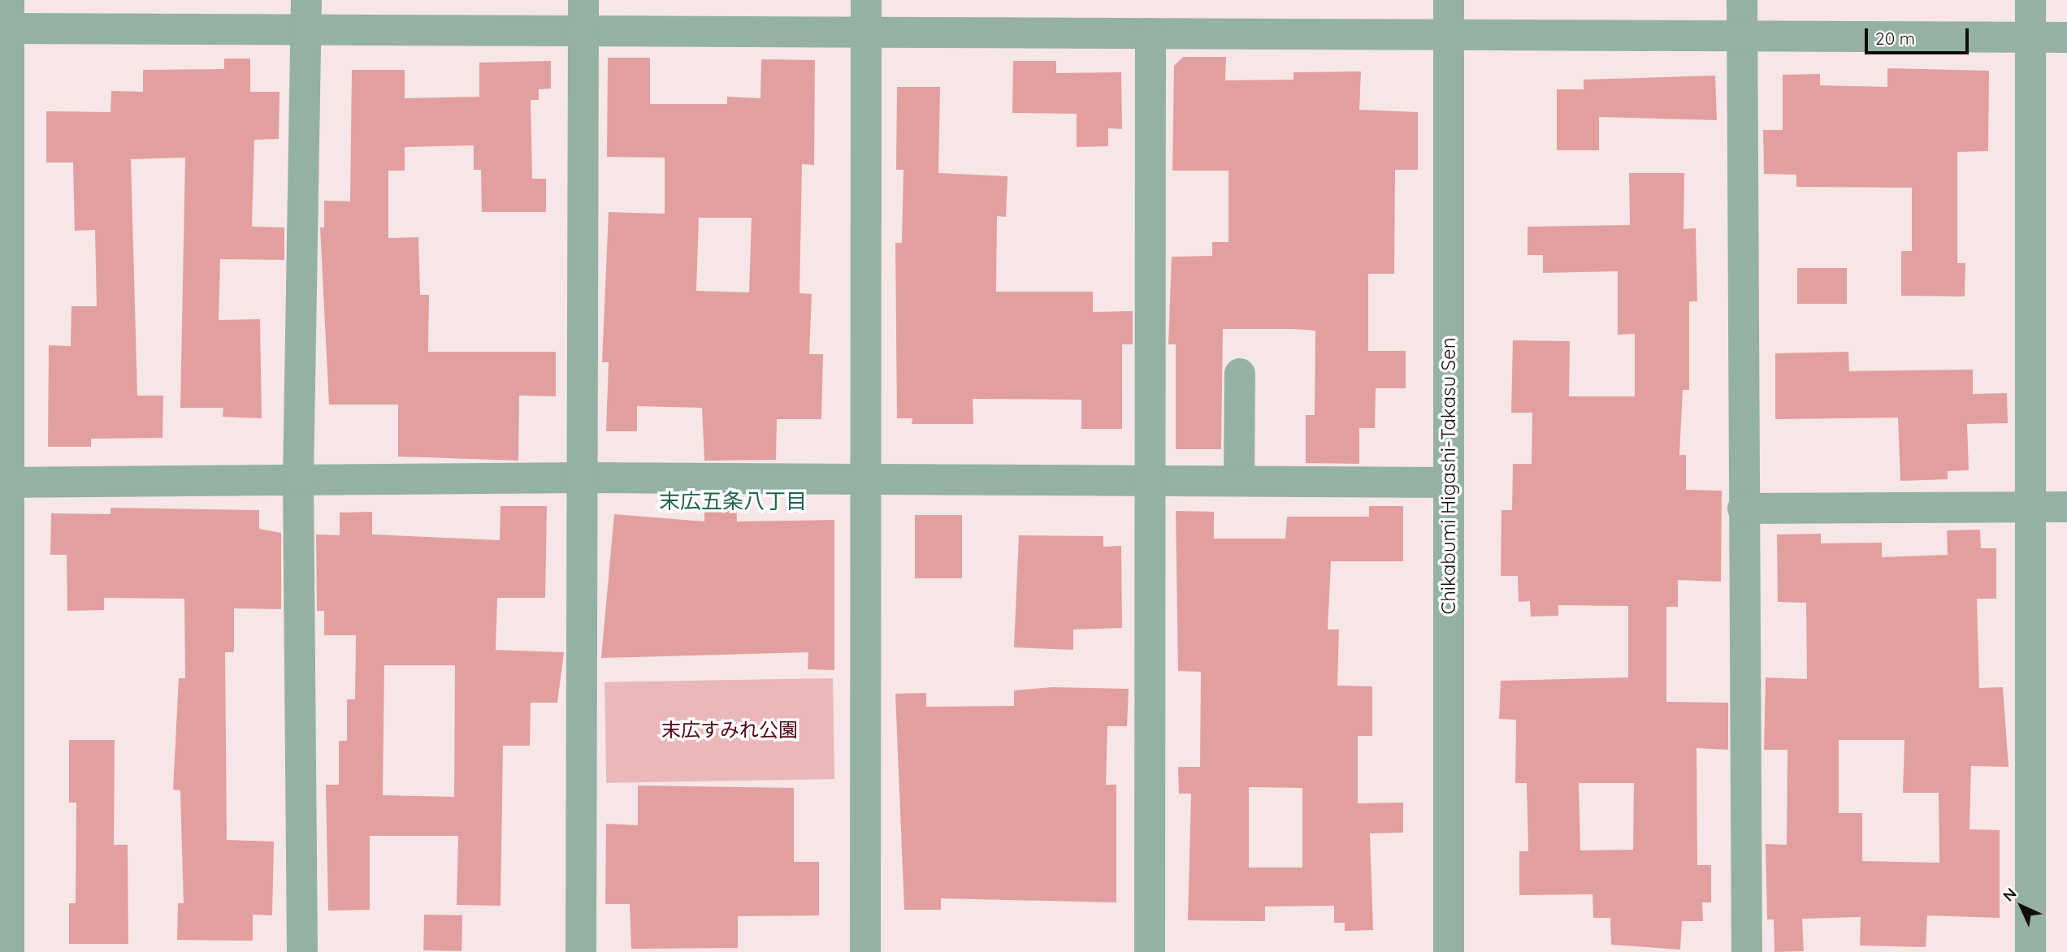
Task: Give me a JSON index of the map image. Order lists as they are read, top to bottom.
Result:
{
  "streets": {
    "street": ["Chikabumi Higashi-Takasu Sen"]
  },
  "districts": ["末広五条八丁目"],
  "parks": ["末広すみれ公園"],
  "scale_bar": "20 m",
  "north": "top left"
}
